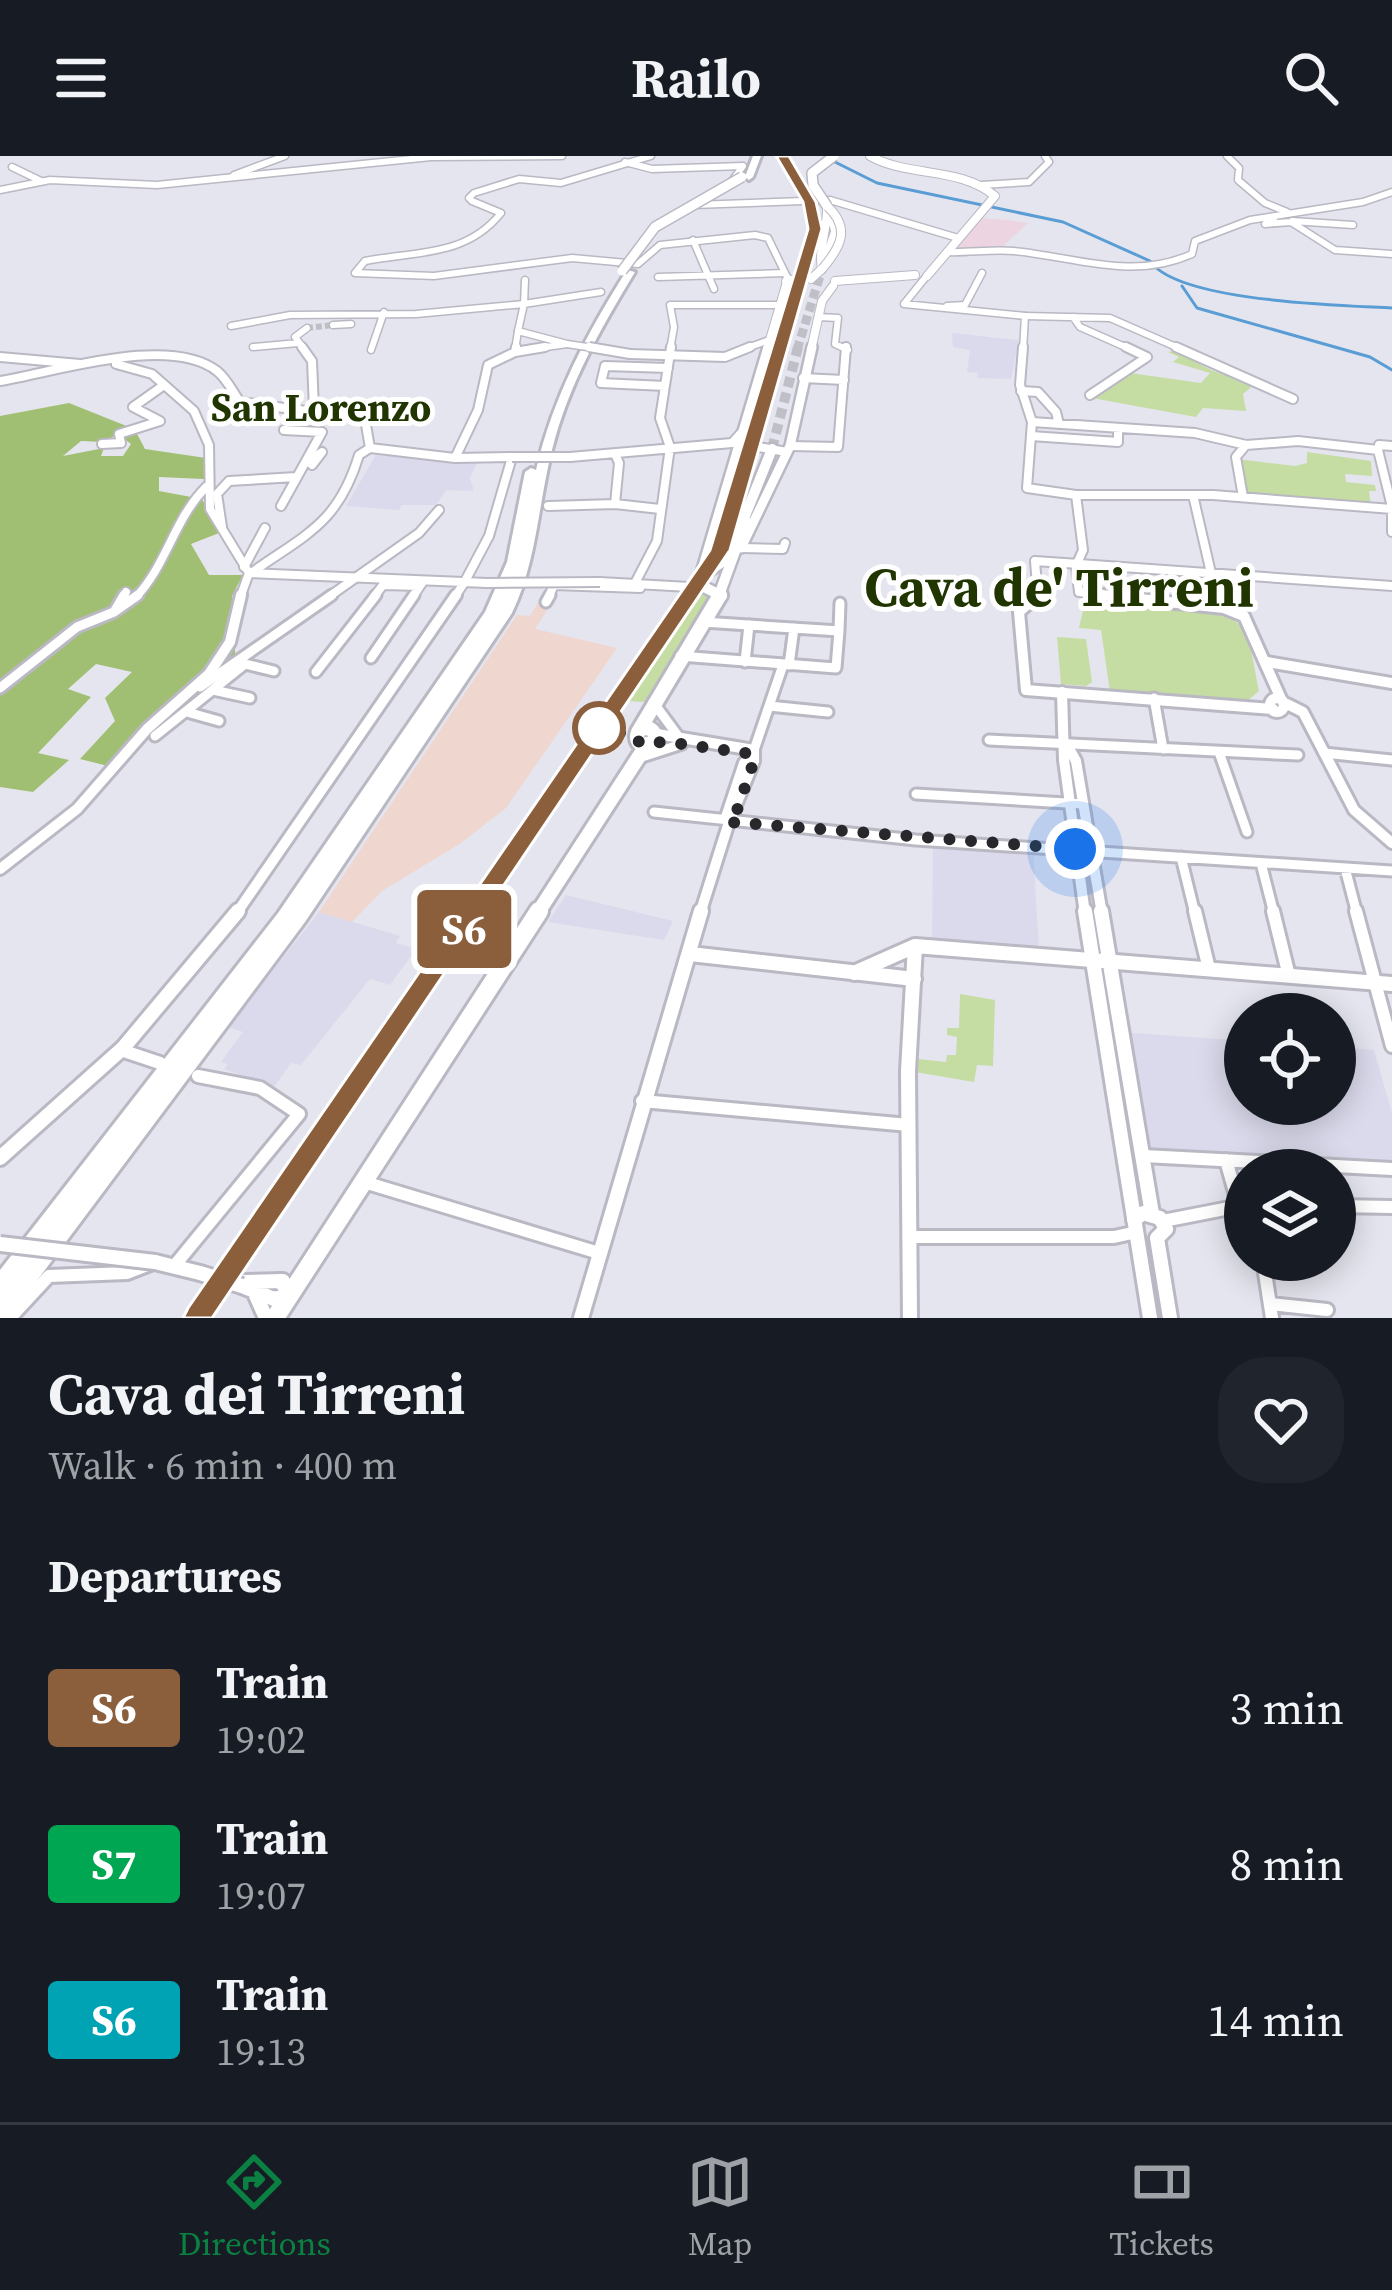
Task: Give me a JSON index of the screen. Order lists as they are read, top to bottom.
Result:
{
  "districts": ["San Lorenzo", "Cava de' Tirreni"],
  "page": {
    "header": "Railo",
    "on_map": "S6",
    "heading": [
      ["Cava dei Tirreni", "Walk · 6 min · 400 m"],
      "Departures"
    ],
    "list": [
      {
        "mark": "S6",
        "name": "Train",
        "note": "19:02",
        "value": "3 min"
      },
      {
        "mark": "S7",
        "name": "Train",
        "note": "19:07",
        "value": "8 min"
      },
      {
        "mark": "S6",
        "name": "Train",
        "note": "19:13",
        "value": "14 min"
      }
    ],
    "tabs": ["Directions", "Map", "Tickets"]
  }
}
